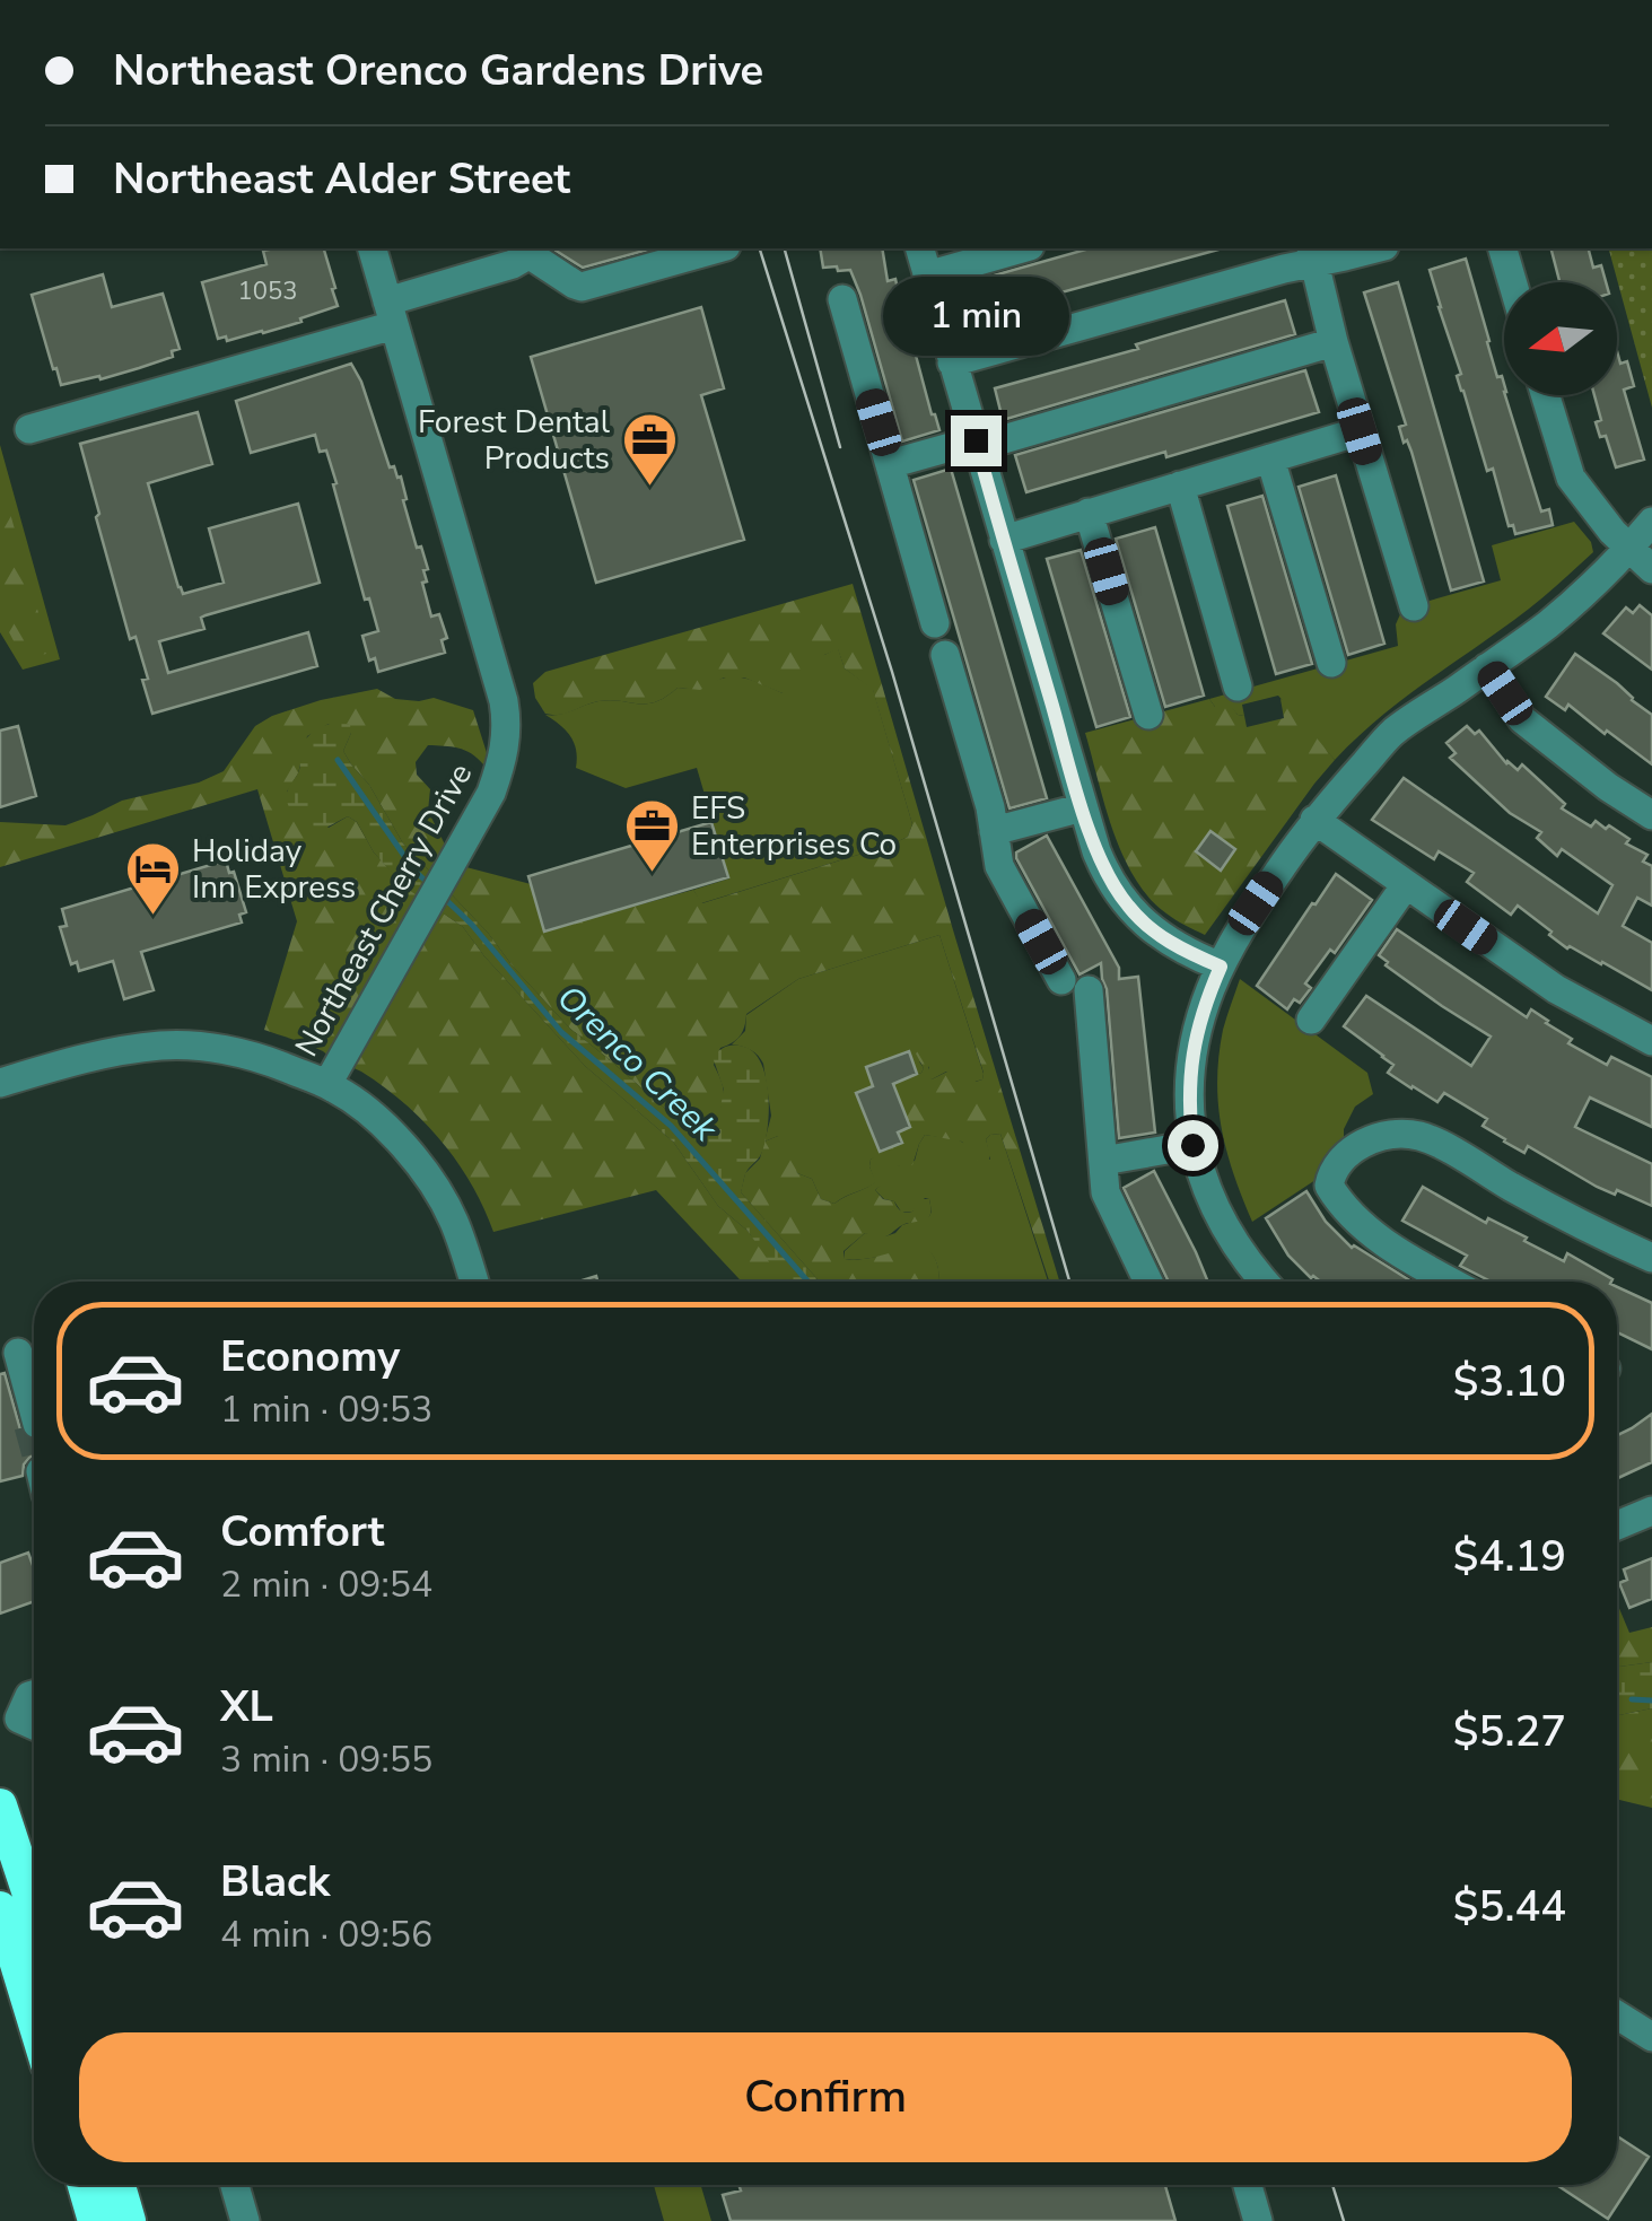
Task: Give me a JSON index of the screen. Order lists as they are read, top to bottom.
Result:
{
  "streets": {
    "street": ["Northeast Cherry Drive"]
  },
  "water": ["Orenco Creek"],
  "places": {
    "office": ["Forest Dental Products", "EFS Enterprises Co"],
    "hotel": ["Holiday Inn Express"]
  },
  "house_numbers": ["1053"],
  "north": "left",
  "page": {
    "banner": ["Northeast Orenco Gardens Drive", "Northeast Alder Street"],
    "bubble": "1 min",
    "list": [
      {
        "name": "Economy",
        "note": "1 min · 09:53",
        "value": "$3.10"
      },
      {
        "name": "Comfort",
        "note": "2 min · 09:54",
        "value": "$4.19"
      },
      {
        "name": "XL",
        "note": "3 min · 09:55",
        "value": "$5.27"
      },
      {
        "name": "Black",
        "note": "4 min · 09:56",
        "value": "$5.44"
      }
    ],
    "buttons": "Confirm"
  }
}
